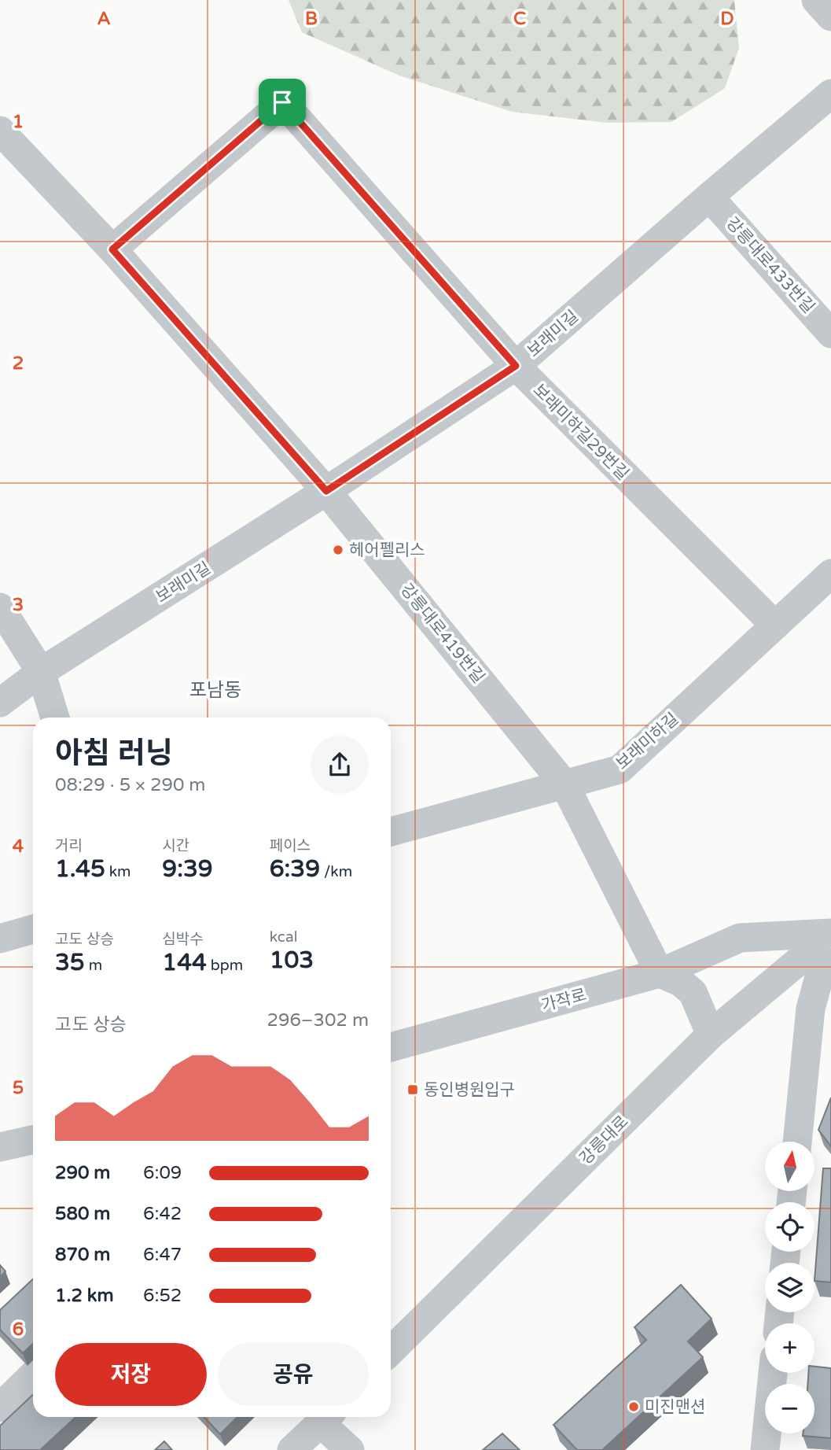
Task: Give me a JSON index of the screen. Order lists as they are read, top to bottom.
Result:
{
  "streets": {
    "street": [
      "강릉대로433번길",
      "보래미길",
      "보래미하길29번길",
      "강릉대로419번길",
      "보래미하길",
      "가작로",
      "강릉대로"
    ]
  },
  "crossings": [
    ["강릉대로433번길", "보래미길"],
    ["보래미길", "보래미하길29번길"],
    ["보래미길", "강릉대로419번길"],
    ["보래미하길29번길", "강릉대로419번길"],
    ["보래미하길29번길", "보래미하길"],
    ["강릉대로419번길", "보래미하길"],
    ["강릉대로419번길", "가작로"],
    ["가작로", "강릉대로"]
  ],
  "districts": ["포남동"],
  "places": {
    "other": ["헤어펠리스", "미진맨션"],
    "transit": ["동인병원입구"]
  },
  "north": "top",
  "page": {
    "heading": ["아침 러닝", "08:29 · 5 × 290 m"],
    "stats": [
      ["거리", "1.45 km"],
      ["시간", "9:39"],
      ["페이스", "6:39 /km"],
      ["고도 상승", "35 m"],
      ["심박수", "144 bpm"],
      ["kcal", "103"]
    ],
    "chart": ["고도 상승", "296–302 m"],
    "map_buttons": ["+", "−"],
    "list": [
      {
        "name": "290 m",
        "note": "6:09"
      },
      {
        "name": "580 m",
        "note": "6:42"
      },
      {
        "name": "870 m",
        "note": "6:47"
      },
      {
        "name": "1.2 km",
        "note": "6:52"
      }
    ],
    "buttons": ["저장", "공유"]
  },
  "grid": {
    "columns": [
      "A",
      "B",
      "C",
      "D"
    ],
    "rows": [
      "1",
      "2",
      "3",
      "4",
      "5",
      "6"
    ]
  }
}
